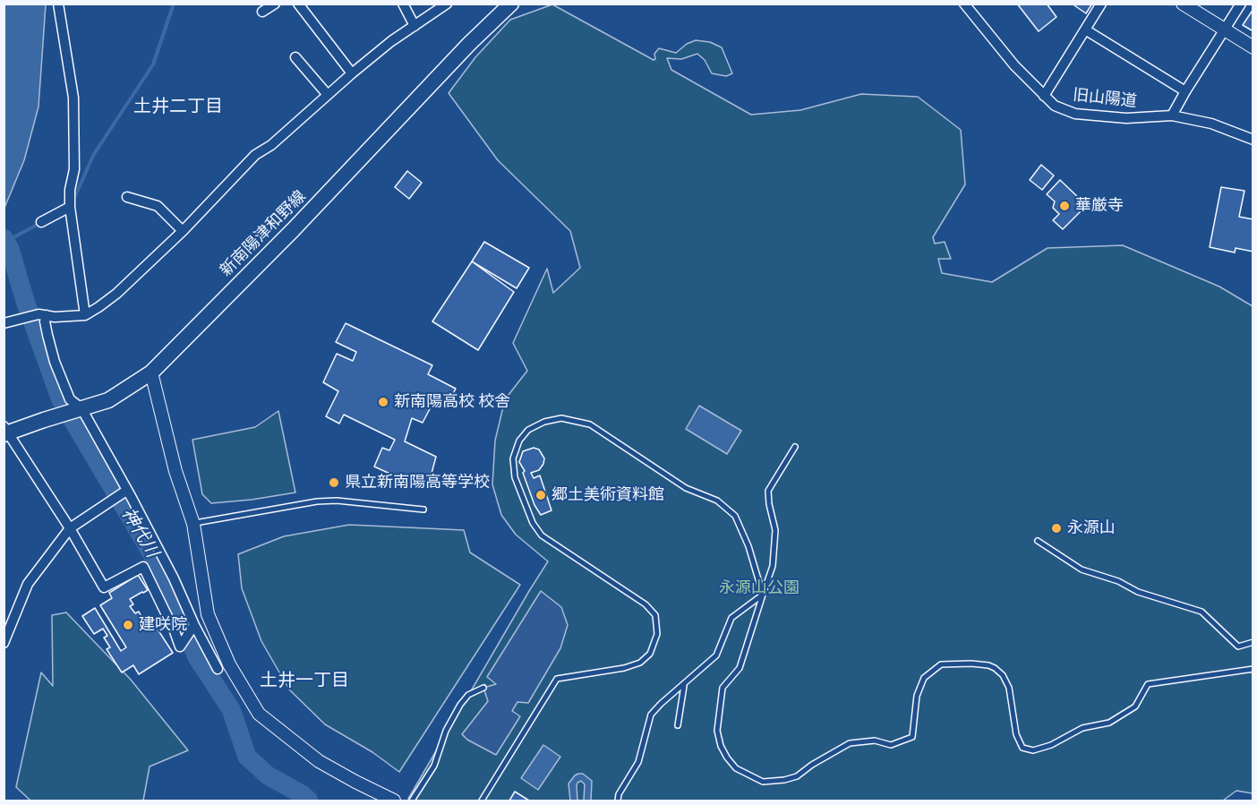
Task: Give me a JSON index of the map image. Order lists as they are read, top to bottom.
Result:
{
  "streets": {
    "main road": ["新南陽津和野線"],
    "street": ["旧山陽道"]
  },
  "districts": ["土井二丁目", "土井一丁目"],
  "water": ["神代川"],
  "parks": ["永源山公園"],
  "places": [
    "華厳寺",
    "新南陽高校 校舎",
    "県立新南陽高等学校",
    "郷土美術資料館",
    "永源山",
    "建咲院"
  ]
}
